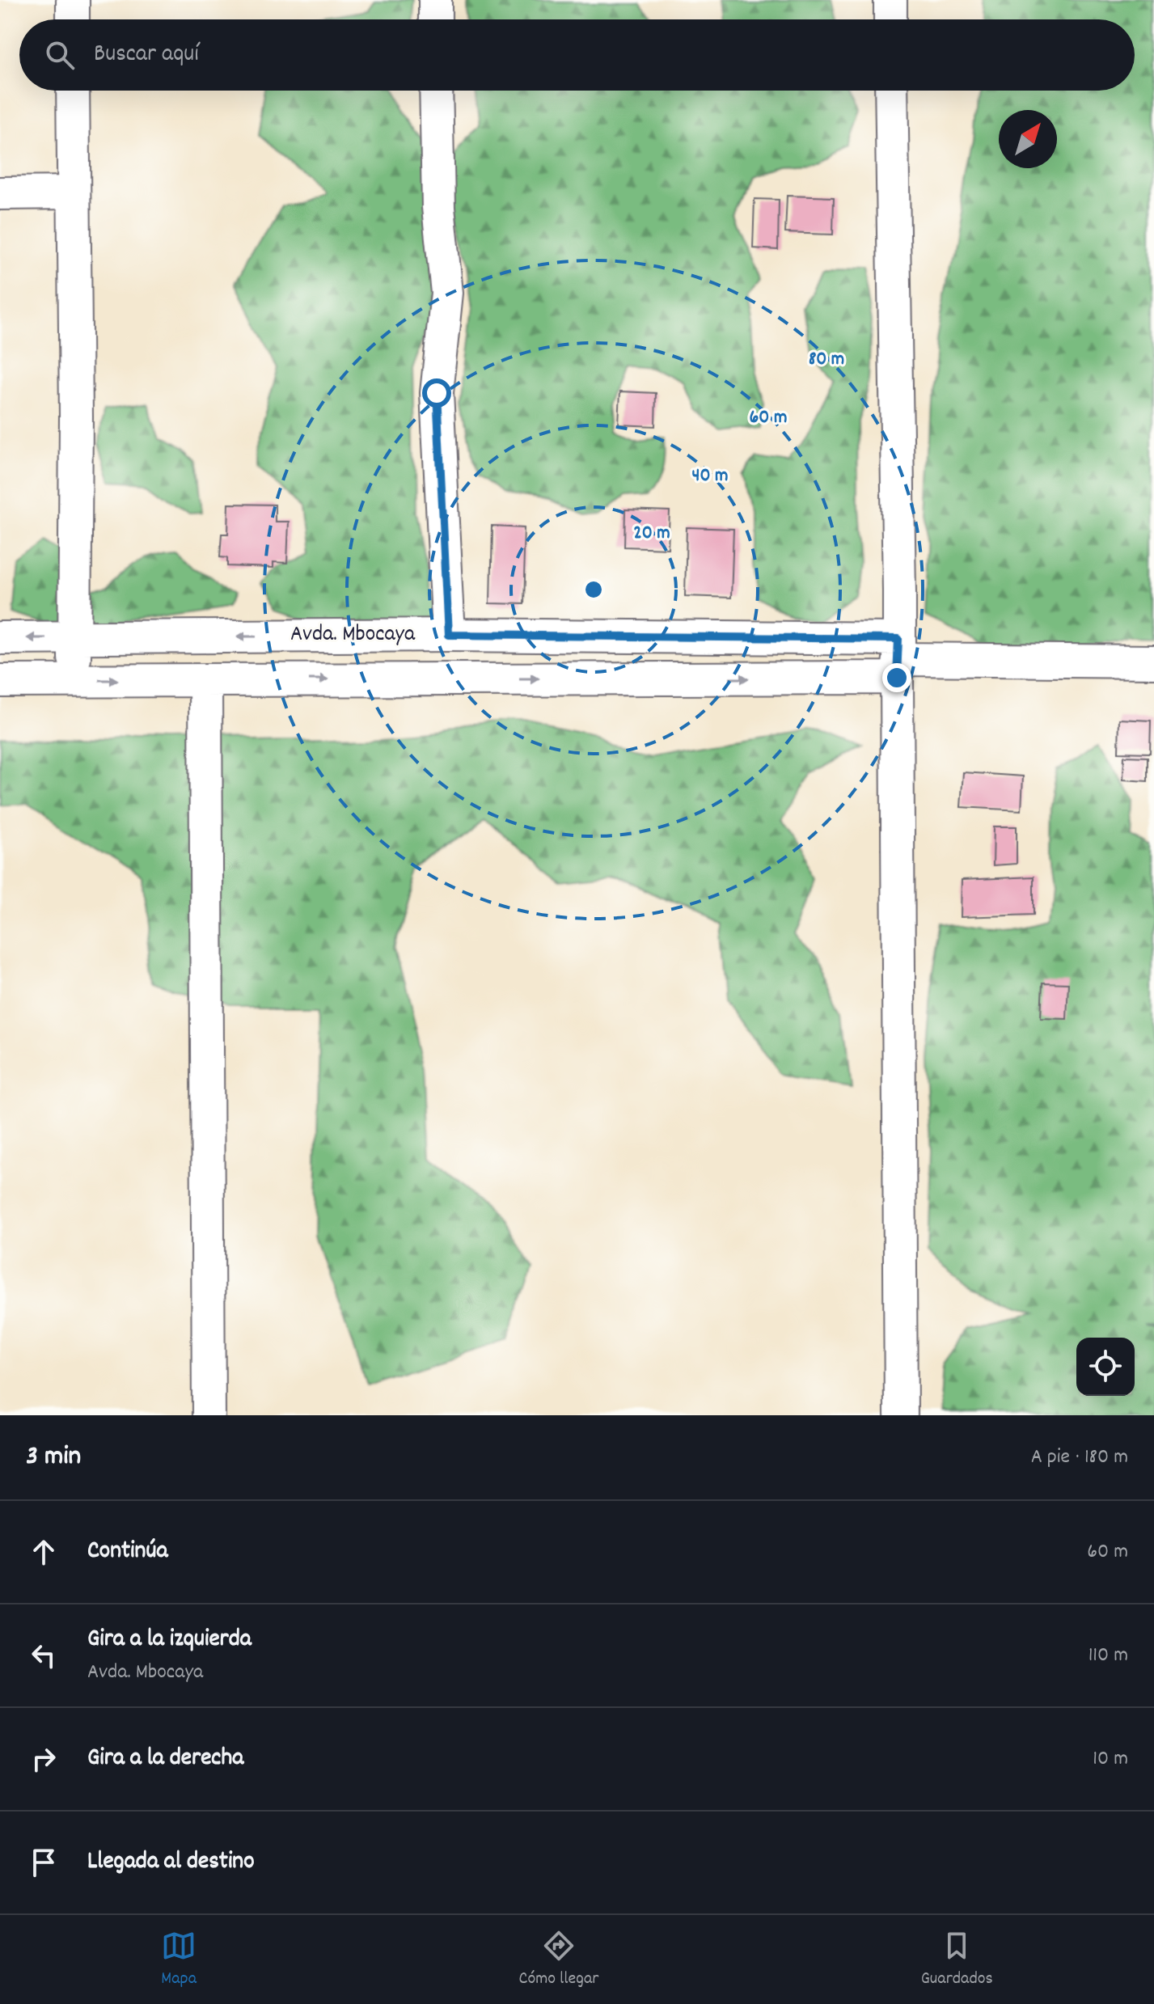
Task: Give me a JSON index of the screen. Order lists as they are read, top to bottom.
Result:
{
  "streets": {
    "street": ["Avda. Mbocaya"]
  },
  "north": "top right",
  "page": {
    "search": "Buscar aquí",
    "heading": ["3 min", "A pie · 180 m"],
    "list": [
      ["Continúa", "60 m"],
      ["Gira a la izquierda", "Avda. Mbocaya", "110 m"],
      ["Gira a la derecha", "10 m"],
      "Llegada al destino"
    ],
    "nav": ["Mapa", "Cómo llegar", "Guardados"]
  },
  "rings": [
    "80 m",
    "60 m",
    "40 m",
    "20 m"
  ]
}
